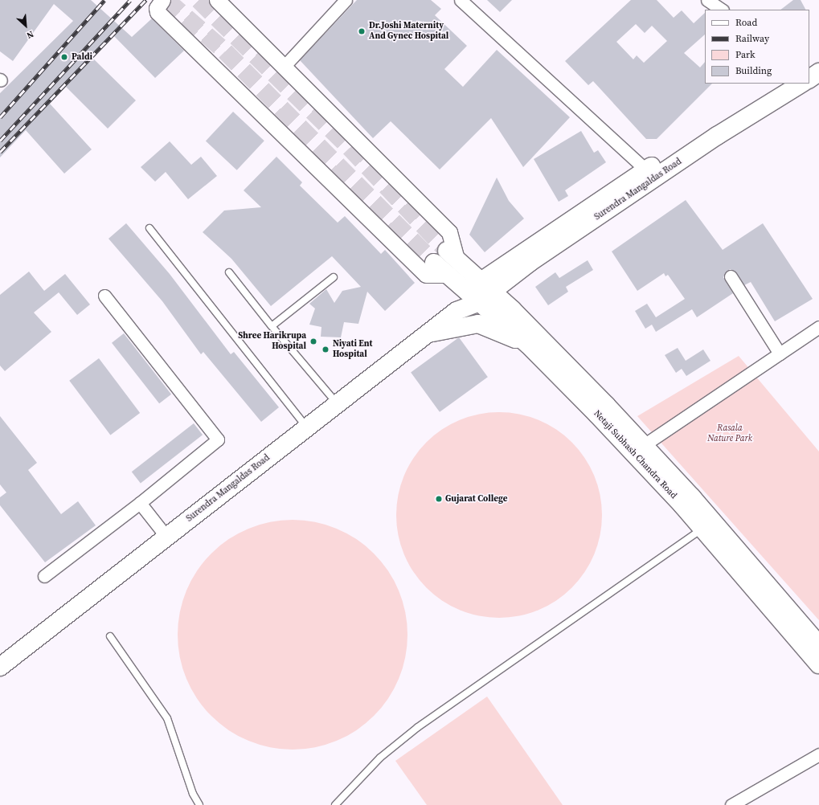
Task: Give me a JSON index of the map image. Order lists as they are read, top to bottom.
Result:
{
  "streets": {
    "main road": ["Surendra Mangaldas Road", "Netaji Subhash Chandra Road"]
  },
  "crossings": [
    ["Surendra Mangaldas Road", "Netaji Subhash Chandra Road"]
  ],
  "parks": ["Rasala Nature Park"],
  "places": [
    "Dr.Joshi Maternity And Gynec Hospital",
    "Paldi",
    "Shree Harikrupa Hospital",
    "Niyati Ent Hospital",
    "Gujarat College"
  ],
  "legend": [
    "Road",
    "Railway",
    "Park",
    "Building"
  ],
  "north": "bottom right"
}
